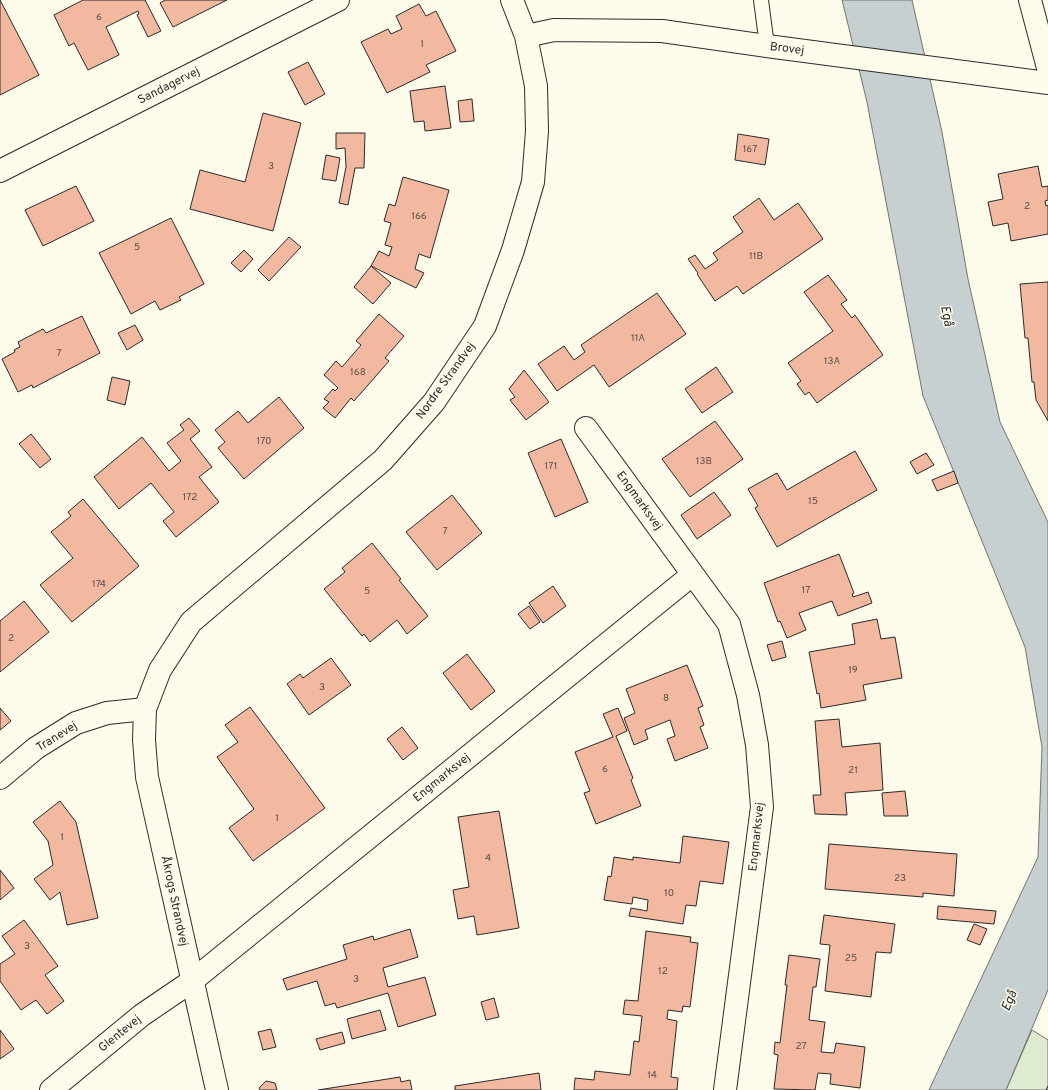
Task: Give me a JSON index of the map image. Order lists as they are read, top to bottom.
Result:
{
  "streets": {
    "street": [
      "Brovej",
      "Sandagervej",
      "Nordre Strandvej",
      "Engmarksvej",
      "Tranevej",
      "Åkrogs Strandvej",
      "Glentevej"
    ]
  },
  "crossings": [
    ["Brovej", "Nordre Strandvej"],
    ["Nordre Strandvej", "Tranevej"],
    ["Nordre Strandvej", "Åkrogs Strandvej"],
    ["Engmarksvej", "Åkrogs Strandvej"],
    ["Engmarksvej", "Glentevej"],
    ["Tranevej", "Åkrogs Strandvej"],
    ["Åkrogs Strandvej", "Glentevej"]
  ],
  "water": ["Egå"],
  "house_numbers": [
    "6",
    "1",
    "167",
    "3",
    "2",
    "166",
    "5",
    "11B",
    "11A",
    "7",
    "13A",
    "168",
    "170",
    "13B",
    "171",
    "172",
    "15",
    "7",
    "174",
    "17",
    "5",
    "2",
    "19",
    "3",
    "8",
    "6",
    "21",
    "1",
    "1",
    "4",
    "23",
    "10",
    "3",
    "25",
    "12",
    "3",
    "27",
    "14"
  ]
}
